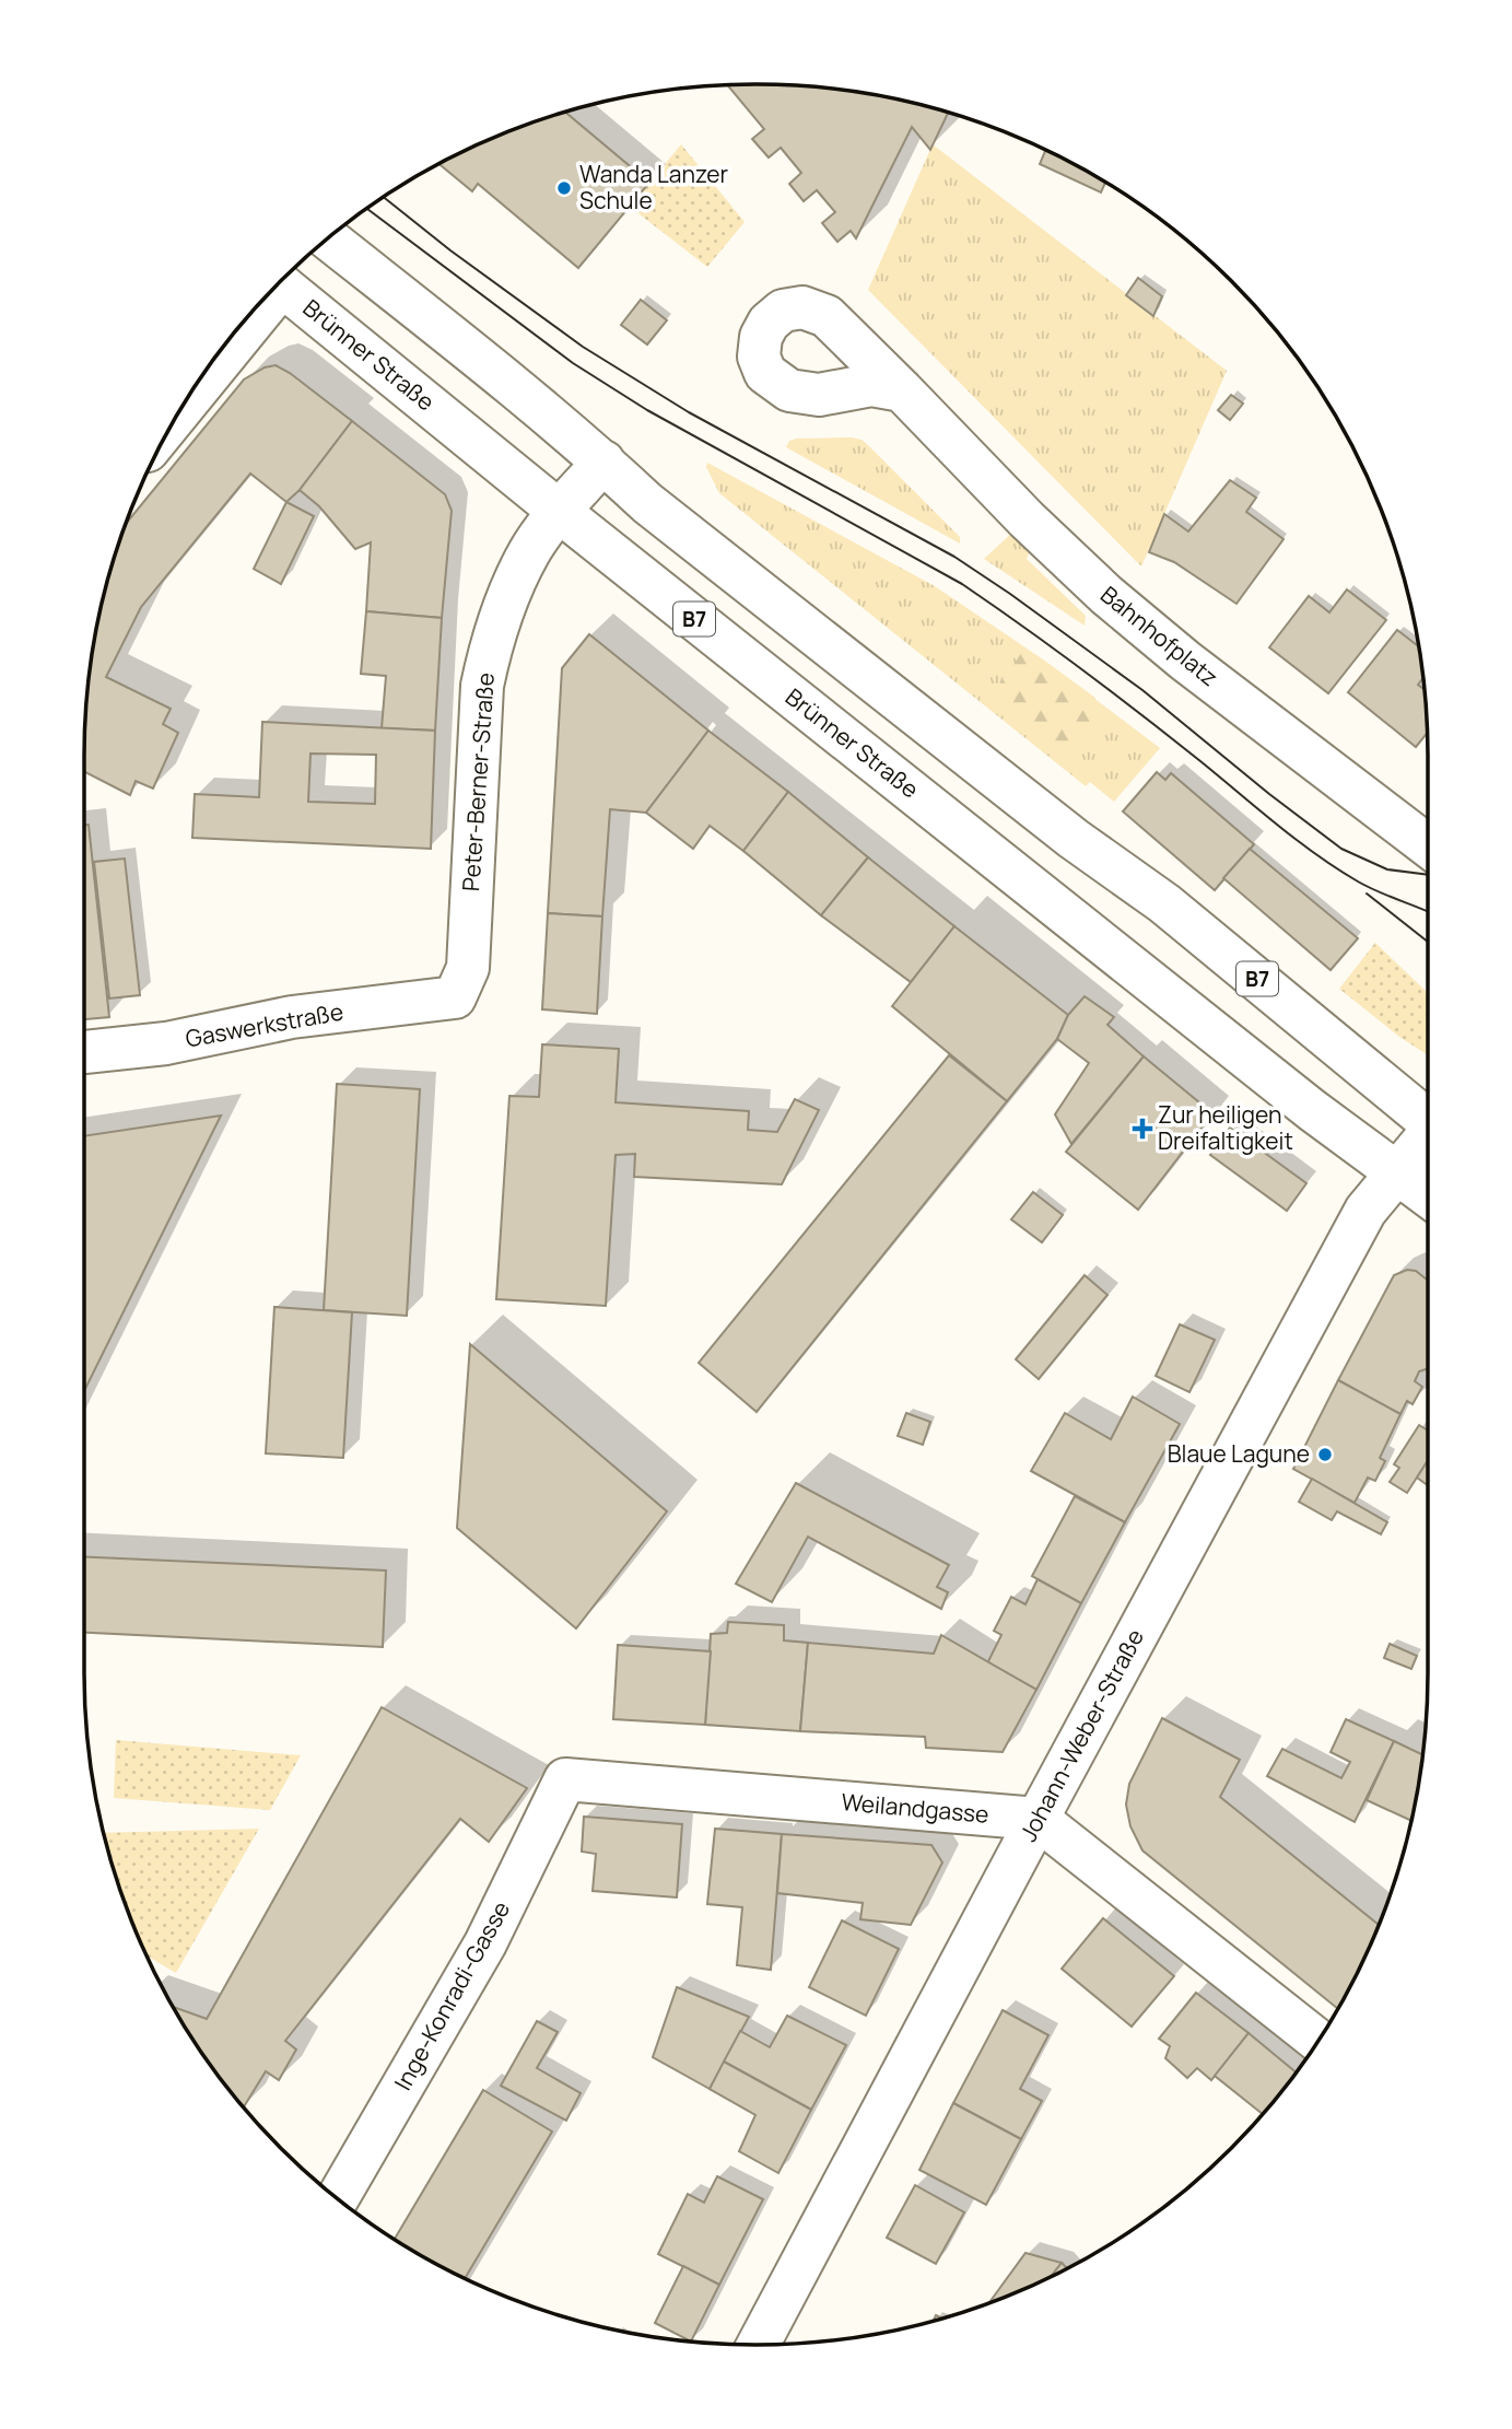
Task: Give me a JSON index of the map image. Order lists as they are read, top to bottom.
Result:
{
  "streets": {
    "street": [
      "Brünner Straße",
      "B7",
      "Bahnhofplatz",
      "Peter-Berner-Straße",
      "Gaswerkstraße",
      "Johann-Weber-Straße",
      "Weilandgasse",
      "Inge-Konradi-Gasse"
    ]
  },
  "crossings": [
    ["Brünner Straße", "Peter-Berner-Straße"],
    ["Brünner Straße", "Johann-Weber-Straße"],
    ["B7", "Peter-Berner-Straße"],
    ["Peter-Berner-Straße", "Gaswerkstraße"],
    ["Johann-Weber-Straße", "Weilandgasse"],
    ["Weilandgasse", "Inge-Konradi-Gasse"]
  ],
  "places": {
    "other": ["Wanda Lanzer Schule", "Blaue Lagune"],
    "health": ["Zur heiligen Dreifaltigkeit"]
  }
}
